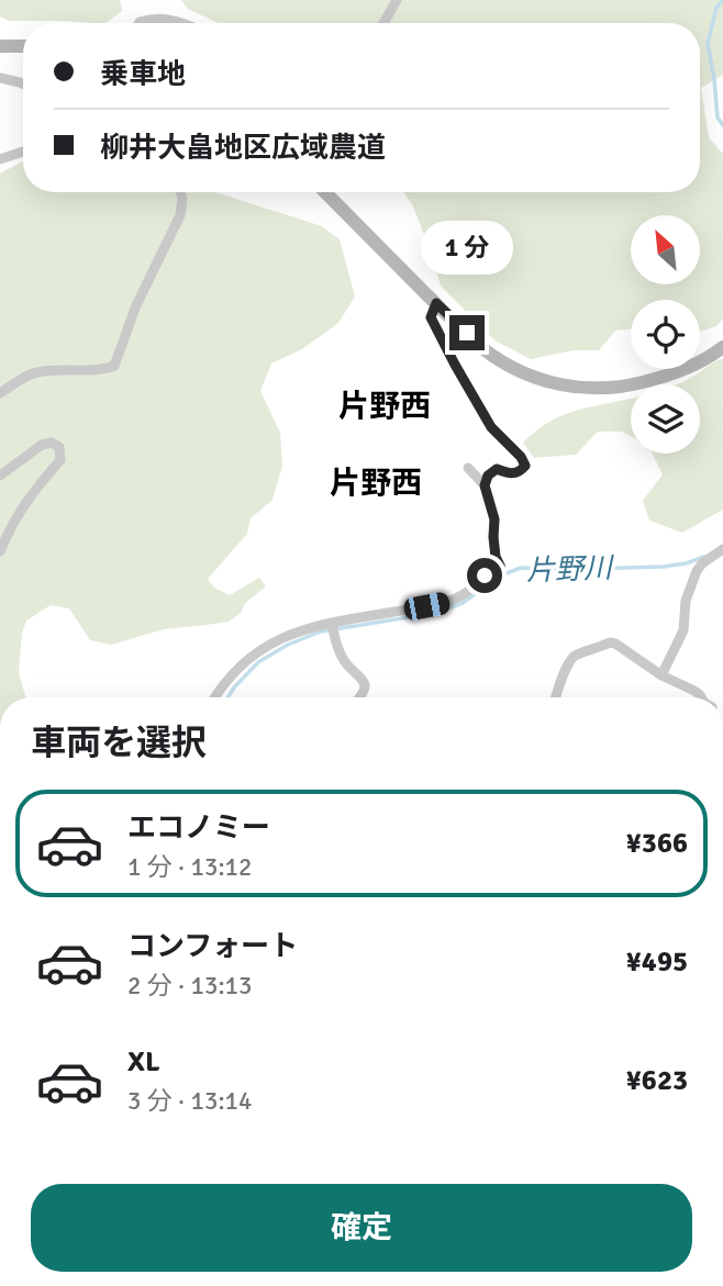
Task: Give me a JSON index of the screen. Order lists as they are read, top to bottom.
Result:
{
  "districts": ["片野西", "片野西"],
  "water": ["片野川"],
  "north": "top left",
  "page": {
    "banner": ["乗車地", "柳井大畠地区広域農道"],
    "bubble": "1 分",
    "heading": "車両を選択",
    "list": [
      {
        "name": "エコノミー",
        "note": "1 分 · 13:12",
        "value": "¥366"
      },
      {
        "name": "コンフォート",
        "note": "2 分 · 13:13",
        "value": "¥495"
      },
      {
        "name": "XL",
        "note": "3 分 · 13:14",
        "value": "¥623"
      }
    ],
    "buttons": "確定"
  }
}
